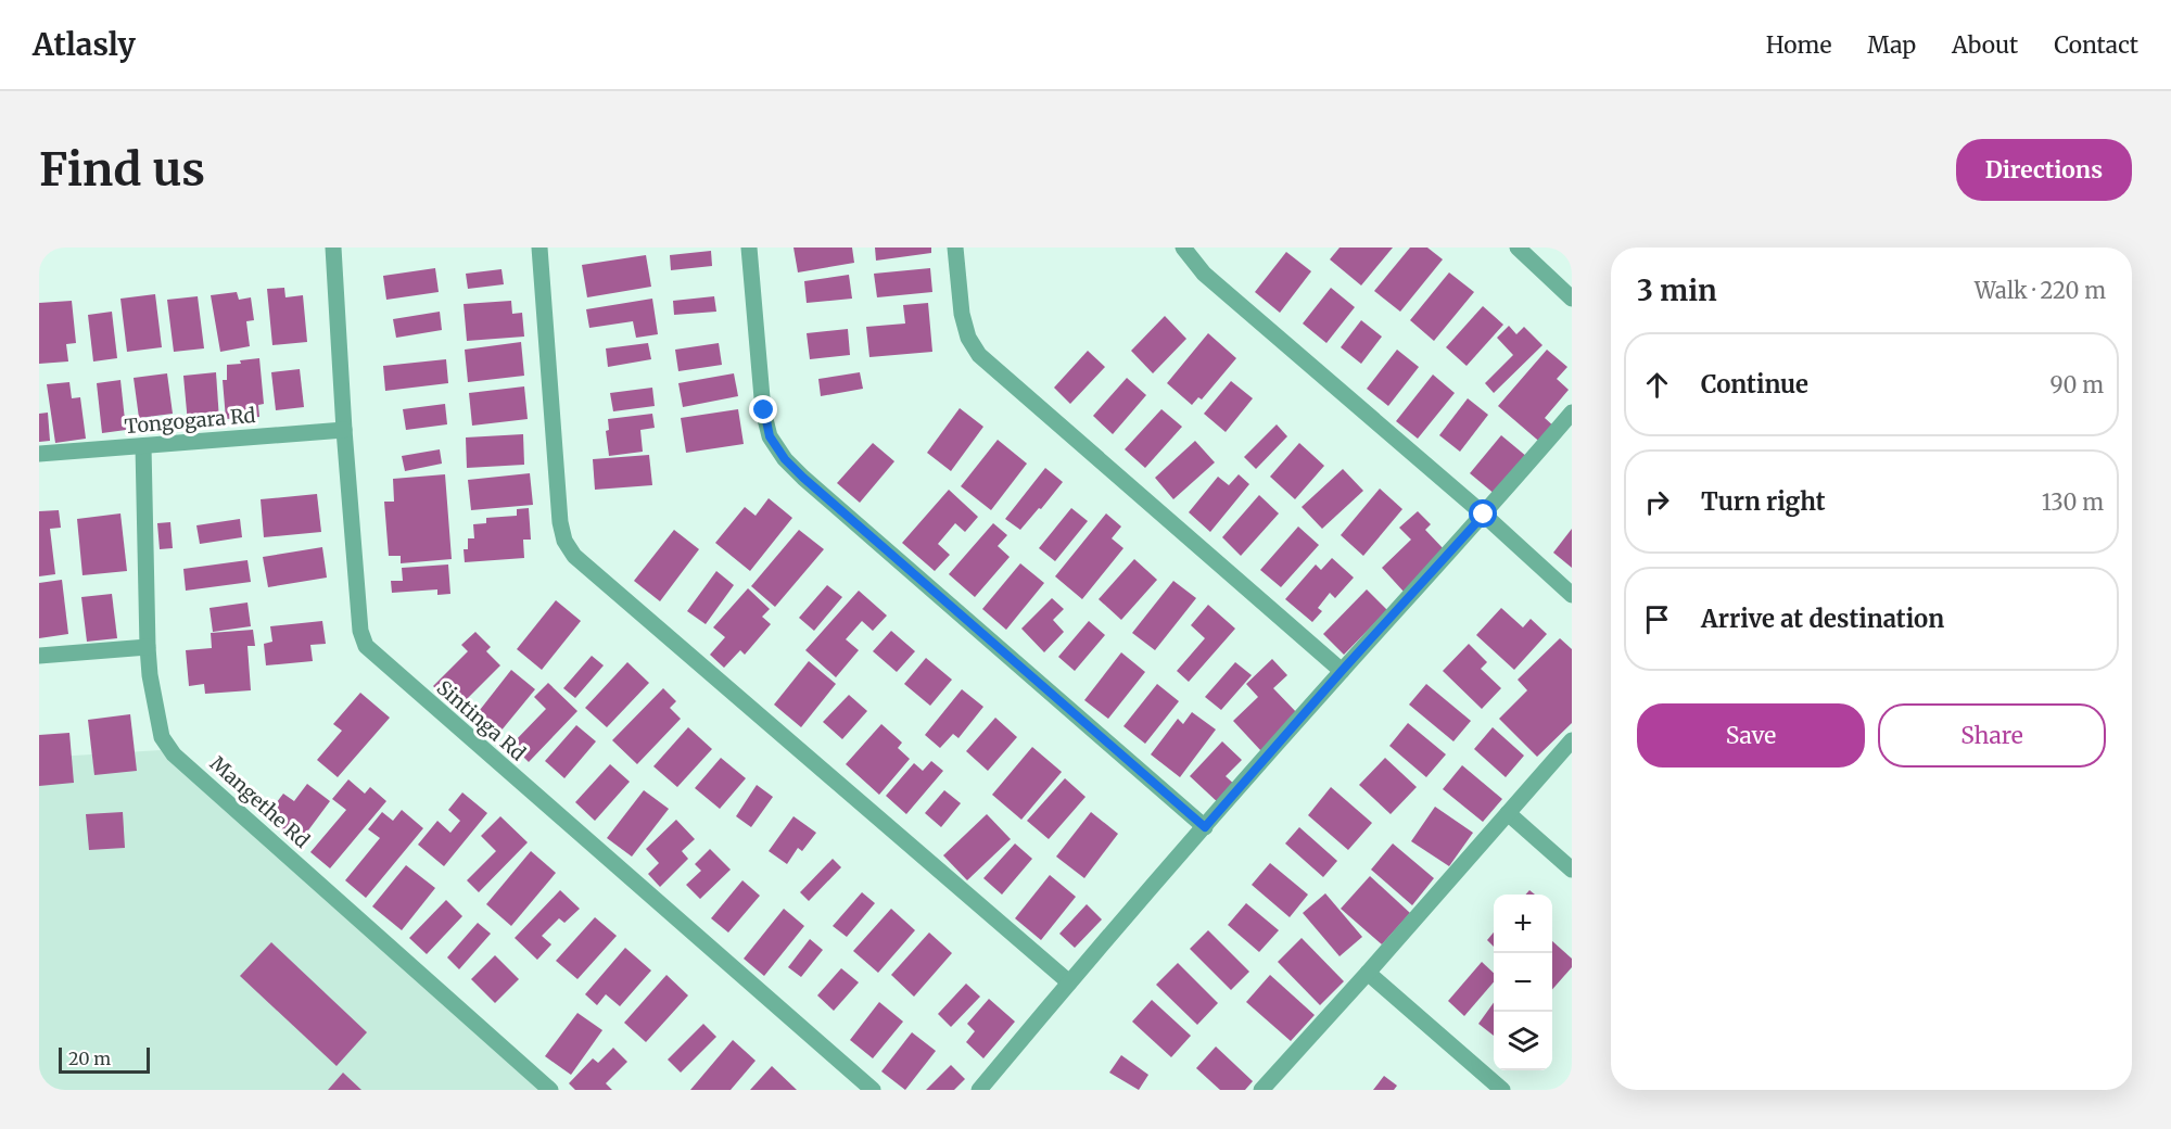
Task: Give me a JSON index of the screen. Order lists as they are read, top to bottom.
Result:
{
  "streets": {
    "street": ["Tongogara Rd", "Sintinga Rd", "Mangethe Rd"]
  },
  "crossings": [
    ["Tongogara Rd", "Sintinga Rd"],
    ["Tongogara Rd", "Mangethe Rd"]
  ],
  "scale_bar": "20 m",
  "page": {
    "header": "Atlasly",
    "nav": [
      "Home",
      "Map",
      "About",
      "Contact"
    ],
    "buttons": [
      "Directions",
      ["Save", "Share"]
    ],
    "title": "Find us",
    "heading": ["3 min", "Walk · 220 m"],
    "list": [
      ["Continue", "90 m"],
      ["Turn right", "130 m"],
      "Arrive at destination"
    ],
    "map_buttons": ["+", "−"],
    "scale": "20 m"
  }
}
